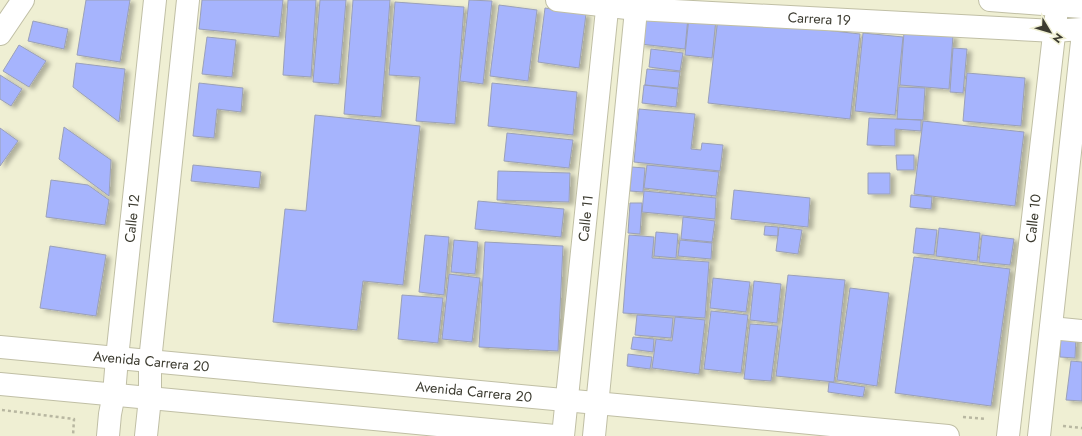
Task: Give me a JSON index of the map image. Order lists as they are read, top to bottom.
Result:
{
  "streets": {
    "street": [
      "Carrera 19",
      "Calle 12",
      "Calle 11",
      "Calle 10",
      "Avenida Carrera 20"
    ]
  },
  "crossings": [
    ["Carrera 19", "Calle 11"],
    ["Carrera 19", "Calle 10"],
    ["Calle 12", "Avenida Carrera 20"],
    ["Calle 11", "Avenida Carrera 20"]
  ],
  "north": "bottom right"
}
